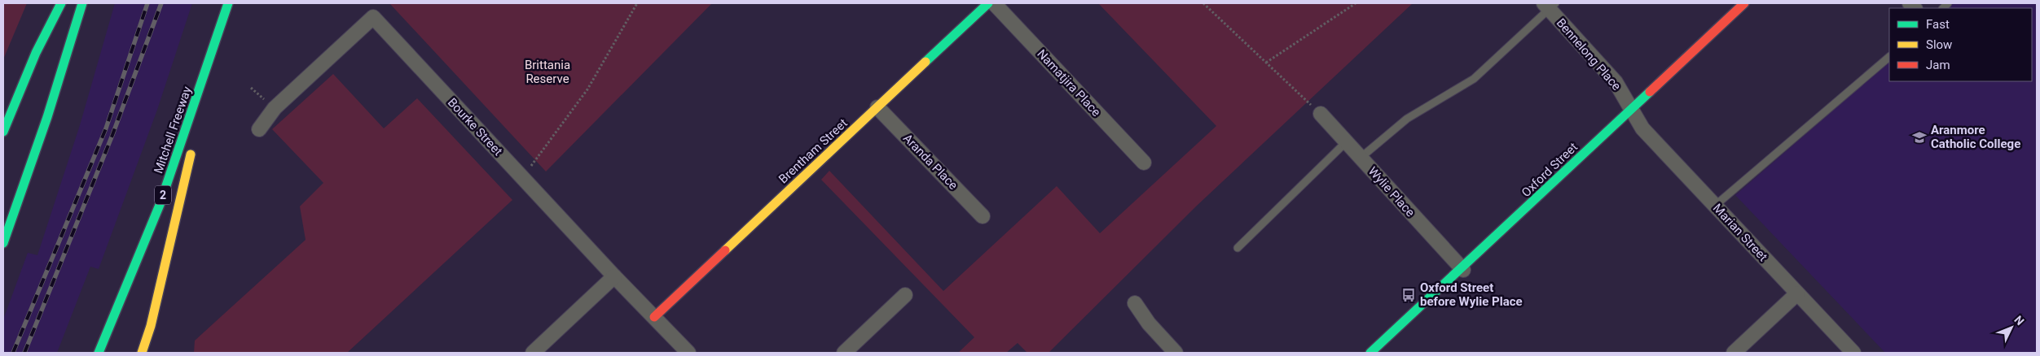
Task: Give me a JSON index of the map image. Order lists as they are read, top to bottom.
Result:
{
  "streets": {
    "main road": [
      "Mitchell Freeway",
      "Brentham Street",
      "Oxford Street",
      "2"
    ],
    "street": [
      "Bennelong Place",
      "Namatjira Place",
      "Bourke Street",
      "Aranda Place",
      "Wylie Place",
      "Marian Street"
    ]
  },
  "crossings": [
    ["Bennelong Place", "Oxford Street"],
    ["Bennelong Place", "Marian Street"],
    ["Bourke Street", "Brentham Street"],
    ["Brentham Street", "Aranda Place"],
    ["Oxford Street", "Wylie Place"],
    ["Oxford Street", "Marian Street"]
  ],
  "parks": ["Brittania Reserve"],
  "places": {
    "school or university": ["Aranmore Catholic College"],
    "bus stop": ["Oxford Street before Wylie Place"]
  },
  "legend": ["Fast", "Slow", "Jam"],
  "north": "top right"
}
